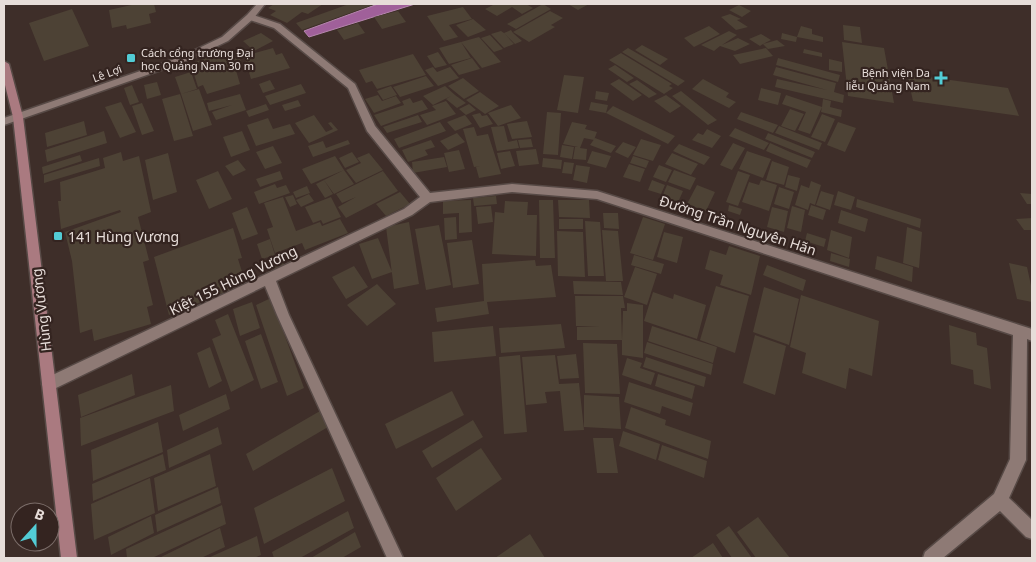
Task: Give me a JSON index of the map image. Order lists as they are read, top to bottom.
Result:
{
  "streets": {
    "main road": ["Hùng Vương"],
    "street": ["Lê Lợi", "Đường Trần Nguyên Hãn", "Kiệt 155 Hùng Vương"]
  },
  "crossings": [
    ["Lê Lợi", "Hùng Vương"],
    ["Đường Trần Nguyên Hãn", "Kiệt 155 Hùng Vương"],
    ["Kiệt 155 Hùng Vương", "Hùng Vương"]
  ],
  "places": {
    "transit": ["Cách cổng trường Đại học Quảng Nam 30 m", "141 Hùng Vương"],
    "health": ["Bệnh viện Da liễu Quảng Nam"]
  },
  "north": "top"
}
